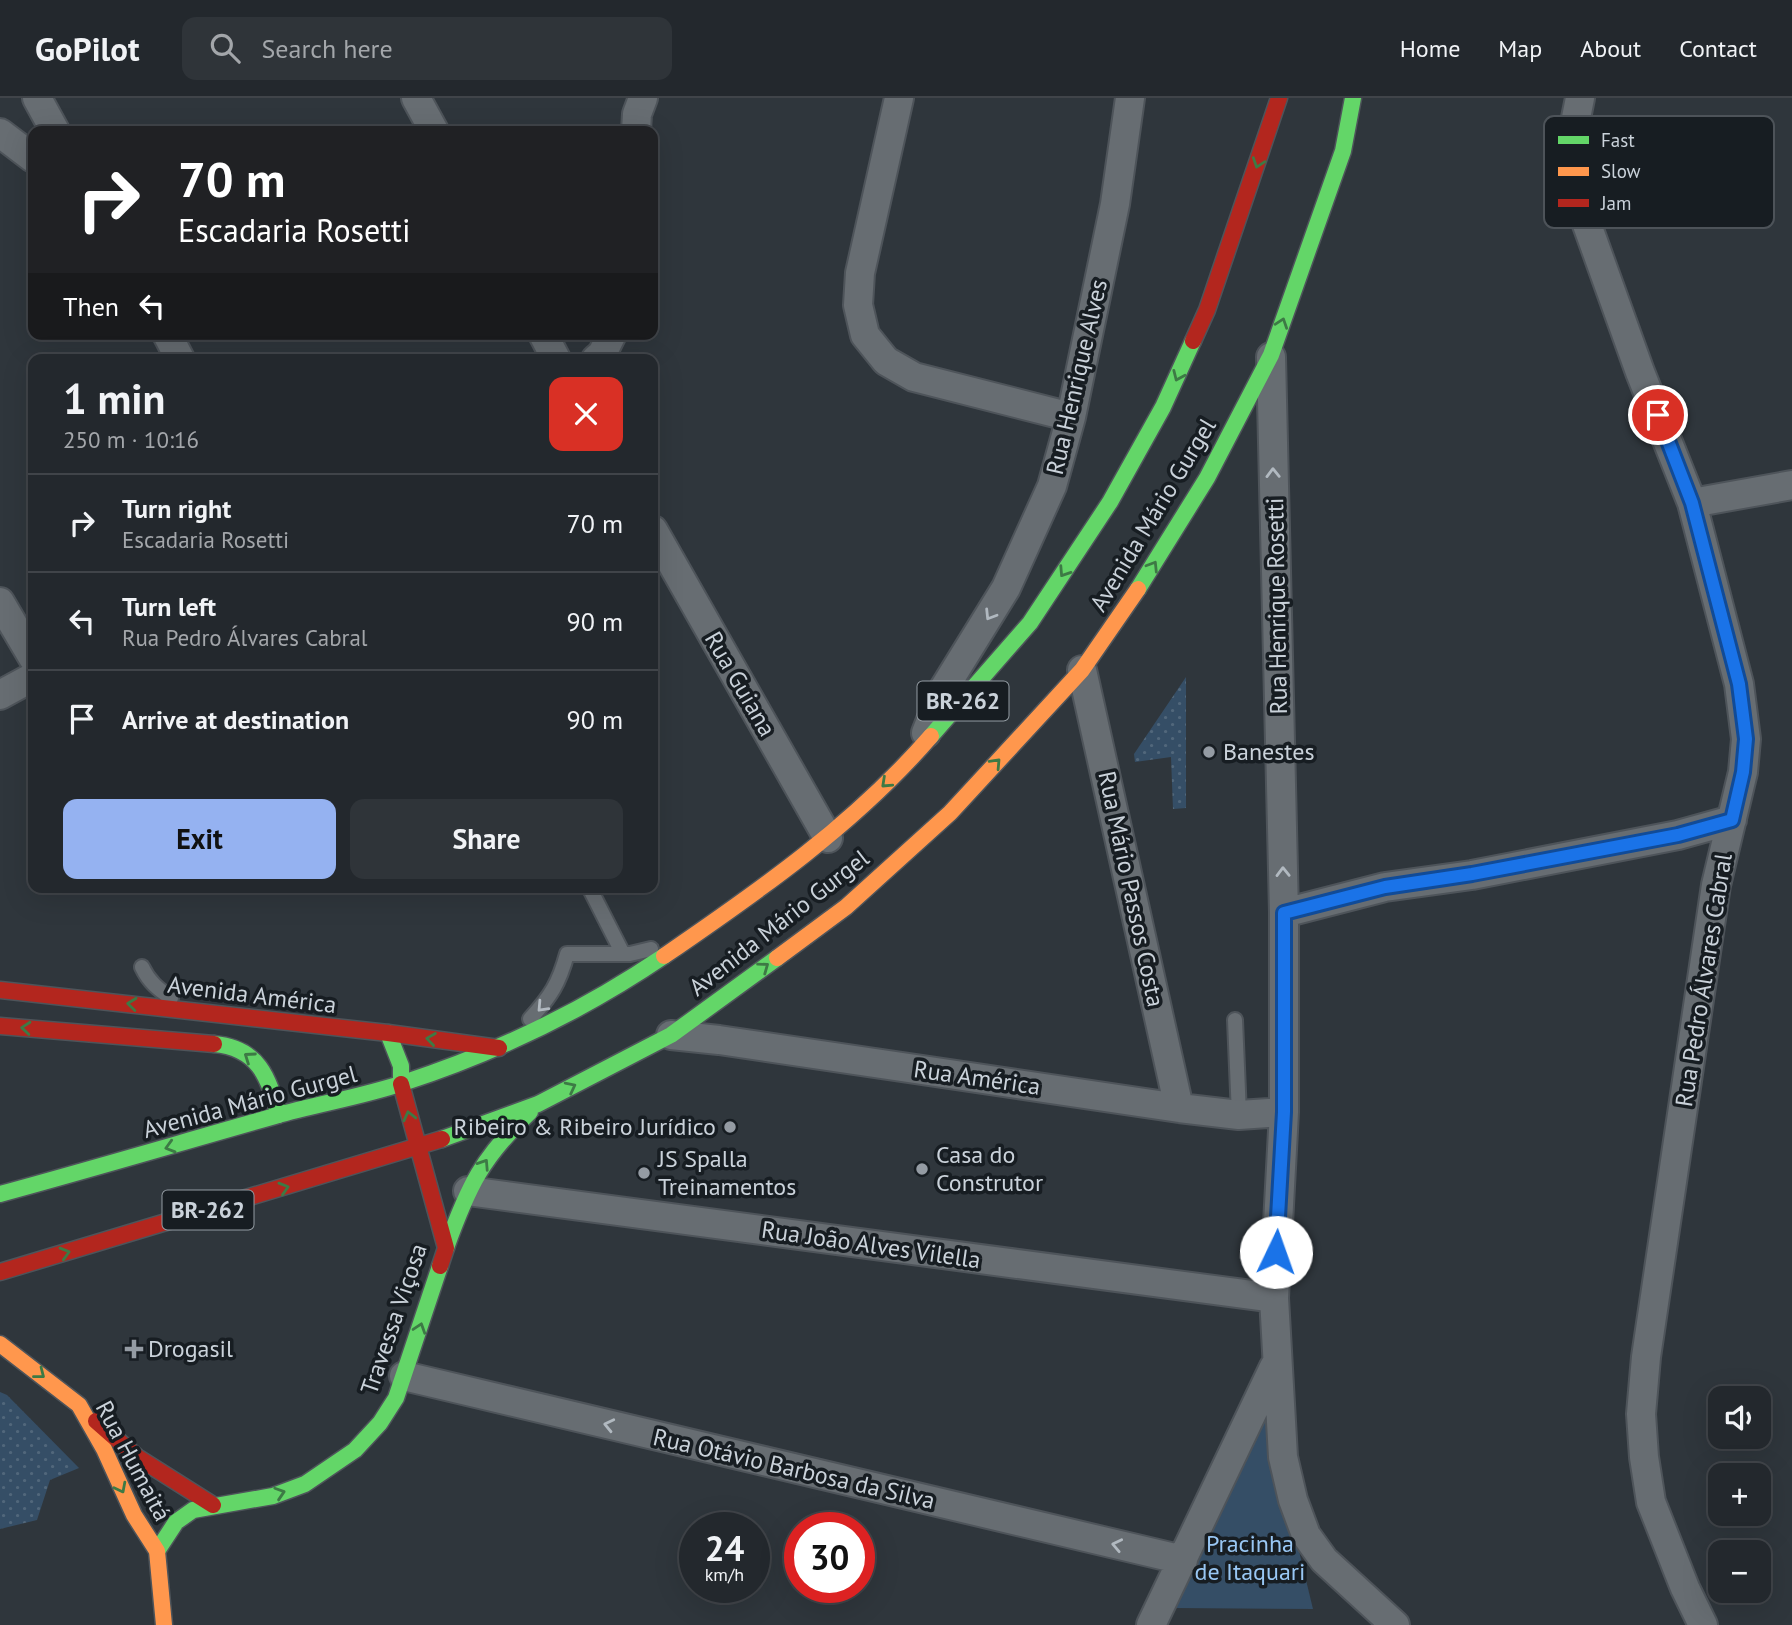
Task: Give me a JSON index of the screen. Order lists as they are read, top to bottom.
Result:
{
  "streets": {
    "main road": [
      "Avenida Mário Gurgel",
      "BR-262",
      "Avenida América",
      "Travessa Viçosa",
      "Rua Humaitá"
    ],
    "street": [
      "Rua Henrique Alves",
      "Rua Henrique Rosetti",
      "Rua Guiana",
      "Rua Mário Passos Costa",
      "Rua Pedro Álvares Cabral",
      "Rua América",
      "Rua João Alves Vilella",
      "Rua Otávio Barbosa da Silva"
    ]
  },
  "crossings": [
    ["Rua Henrique Alves", "Avenida Mário Gurgel"],
    ["Avenida Mário Gurgel", "Rua Henrique Rosetti"],
    ["Avenida Mário Gurgel", "Rua Guiana"],
    ["Avenida Mário Gurgel", "Rua Mário Passos Costa"],
    ["Avenida Mário Gurgel", "Avenida América"],
    ["Avenida Mário Gurgel", "Rua América"],
    ["Avenida Mário Gurgel", "Travessa Viçosa"],
    ["Rua Henrique Rosetti", "Rua América"],
    ["Rua Henrique Rosetti", "Rua João Alves Vilella"],
    ["Rua Mário Passos Costa", "Rua América"],
    ["Avenida América", "Travessa Viçosa"],
    ["Travessa Viçosa", "Rua Humaitá"],
    ["Travessa Viçosa", "Rua Otávio Barbosa da Silva"]
  ],
  "one_way": [
    "Rua Henrique Alves",
    "Rua Henrique Rosetti",
    "Avenida América",
    "Travessa Viçosa",
    "Rua Otávio Barbosa da Silva"
  ],
  "parks": ["Pracinha de Itaquari"],
  "places": {
    "other": [
      "Banestes",
      "Ribeiro & Ribeiro Jurídico",
      "Casa do Construtor",
      "JS Spalla Treinamentos"
    ],
    "health": ["Drogasil"]
  },
  "legend": ["Fast", "Slow", "Jam"],
  "page": {
    "header": "GoPilot",
    "search": "Search here",
    "nav": [
      "Home",
      "Map",
      "About",
      "Contact"
    ],
    "turn": ["70 m", "Escadaria Rosetti"],
    "then": "Then",
    "heading": ["1 min", "250 m · 10:16"],
    "list": [
      {
        "name": "Turn right",
        "note": "Escadaria Rosetti",
        "value": "70 m"
      },
      {
        "name": "Turn left",
        "note": "Rua Pedro Álvares Cabral",
        "value": "90 m"
      },
      {
        "name": "Arrive at destination",
        "value": "90 m"
      }
    ],
    "buttons": ["Exit", "Share"],
    "map_buttons": ["+", "−"],
    "speed": "24 km/h",
    "limit": "30"
  }
}
